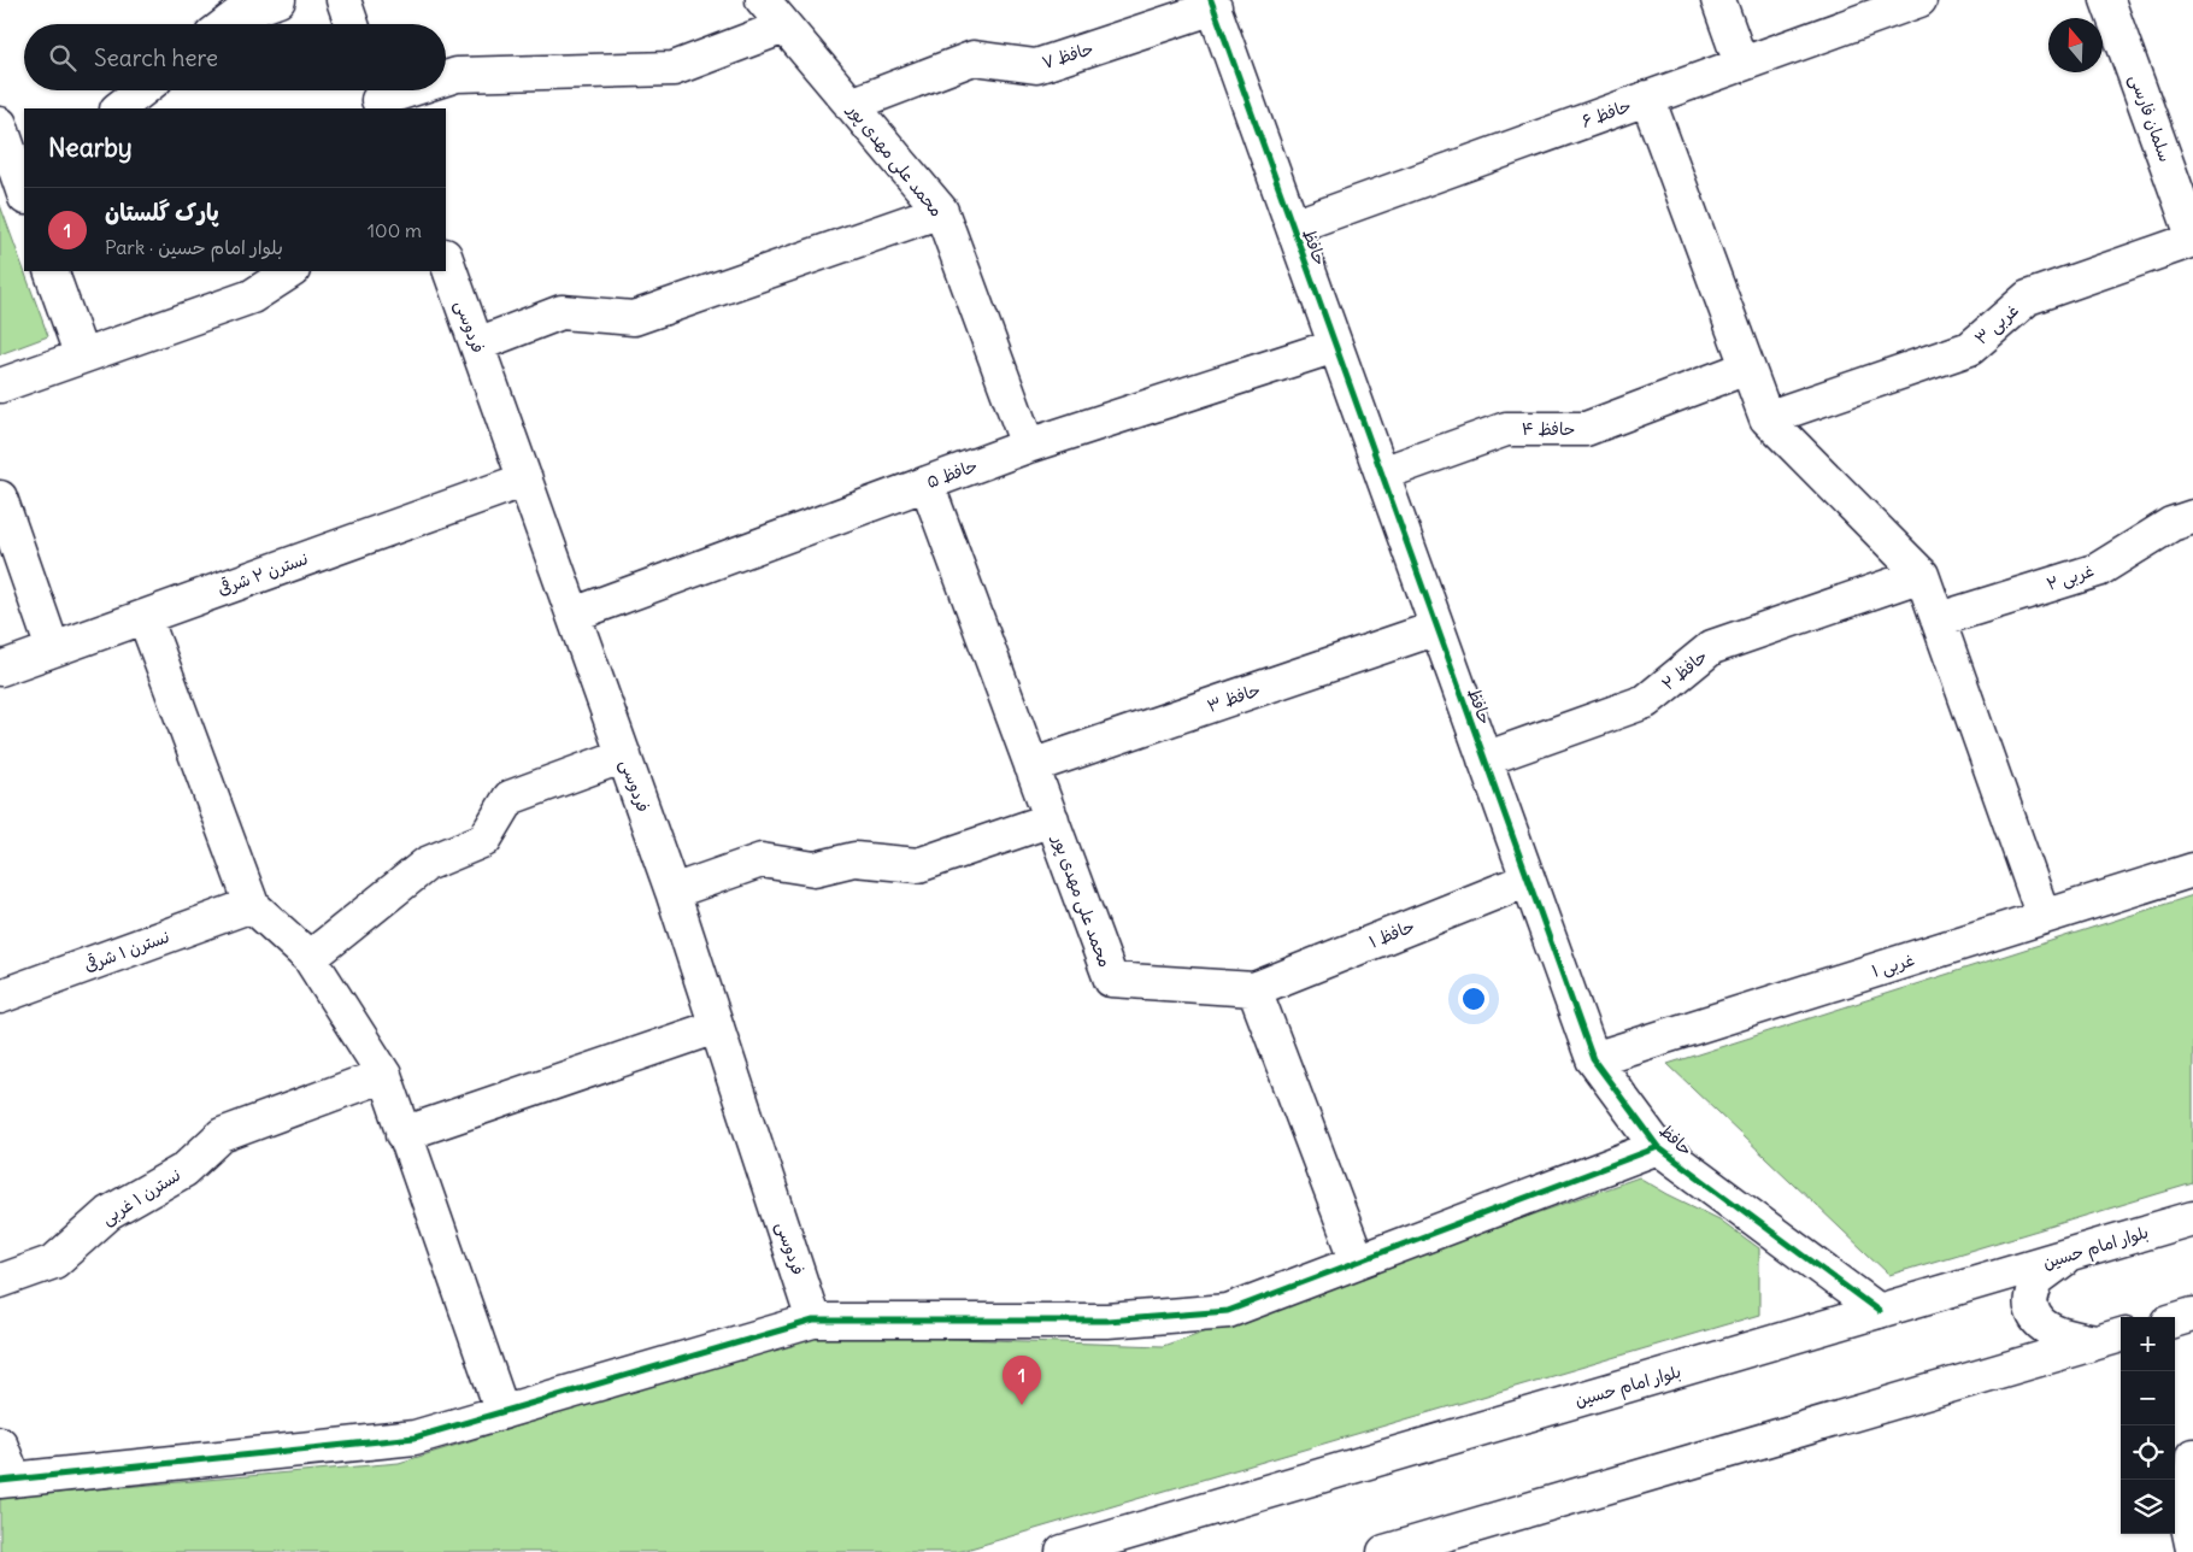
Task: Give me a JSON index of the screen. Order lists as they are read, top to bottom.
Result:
{
  "streets": {
    "street": [
      "حافظ ۷",
      "حافظ ۶",
      "سلمان فارسی",
      "محمد علی مهدی پور",
      "حافظ",
      "۳ غربی",
      "فردوسی",
      "حافظ ۴",
      "حافظ ۵",
      "نسترن ۲ شرقی",
      "۲ غربی",
      "حافظ ۲",
      "حافظ ۳",
      "حافظ ۱",
      "نسترن ۱ شرقی",
      "۱ غربی",
      "نسترن ۱ غربی",
      "بلوار امام حسین"
    ]
  },
  "crossings": [
    ["حافظ ۷", "محمد علی مهدی پور"],
    ["حافظ ۷", "حافظ"],
    ["حافظ ۶", "حافظ"],
    ["سلمان فارسی", "۳ غربی"],
    ["محمد علی مهدی پور", "حافظ ۵"],
    ["محمد علی مهدی پور", "حافظ ۳"],
    ["محمد علی مهدی پور", "حافظ ۱"],
    ["حافظ", "حافظ ۴"],
    ["حافظ", "حافظ ۵"],
    ["حافظ", "حافظ ۲"],
    ["حافظ", "حافظ ۳"],
    ["حافظ", "حافظ ۱"],
    ["حافظ", "۱ غربی"],
    ["حافظ", "بلوار امام حسین"],
    ["فردوسی", "حافظ ۵"],
    ["فردوسی", "نسترن ۲ شرقی"]
  ],
  "north": "top",
  "page": {
    "search": "Search here",
    "heading": "Nearby",
    "list": [
      {
        "mark": "1",
        "name": "پارک گلستان",
        "note": "Park · بلوار امام حسین",
        "value": "100 m"
      }
    ],
    "map_buttons": ["+", "−"],
    "pins": "1"
  }
}
